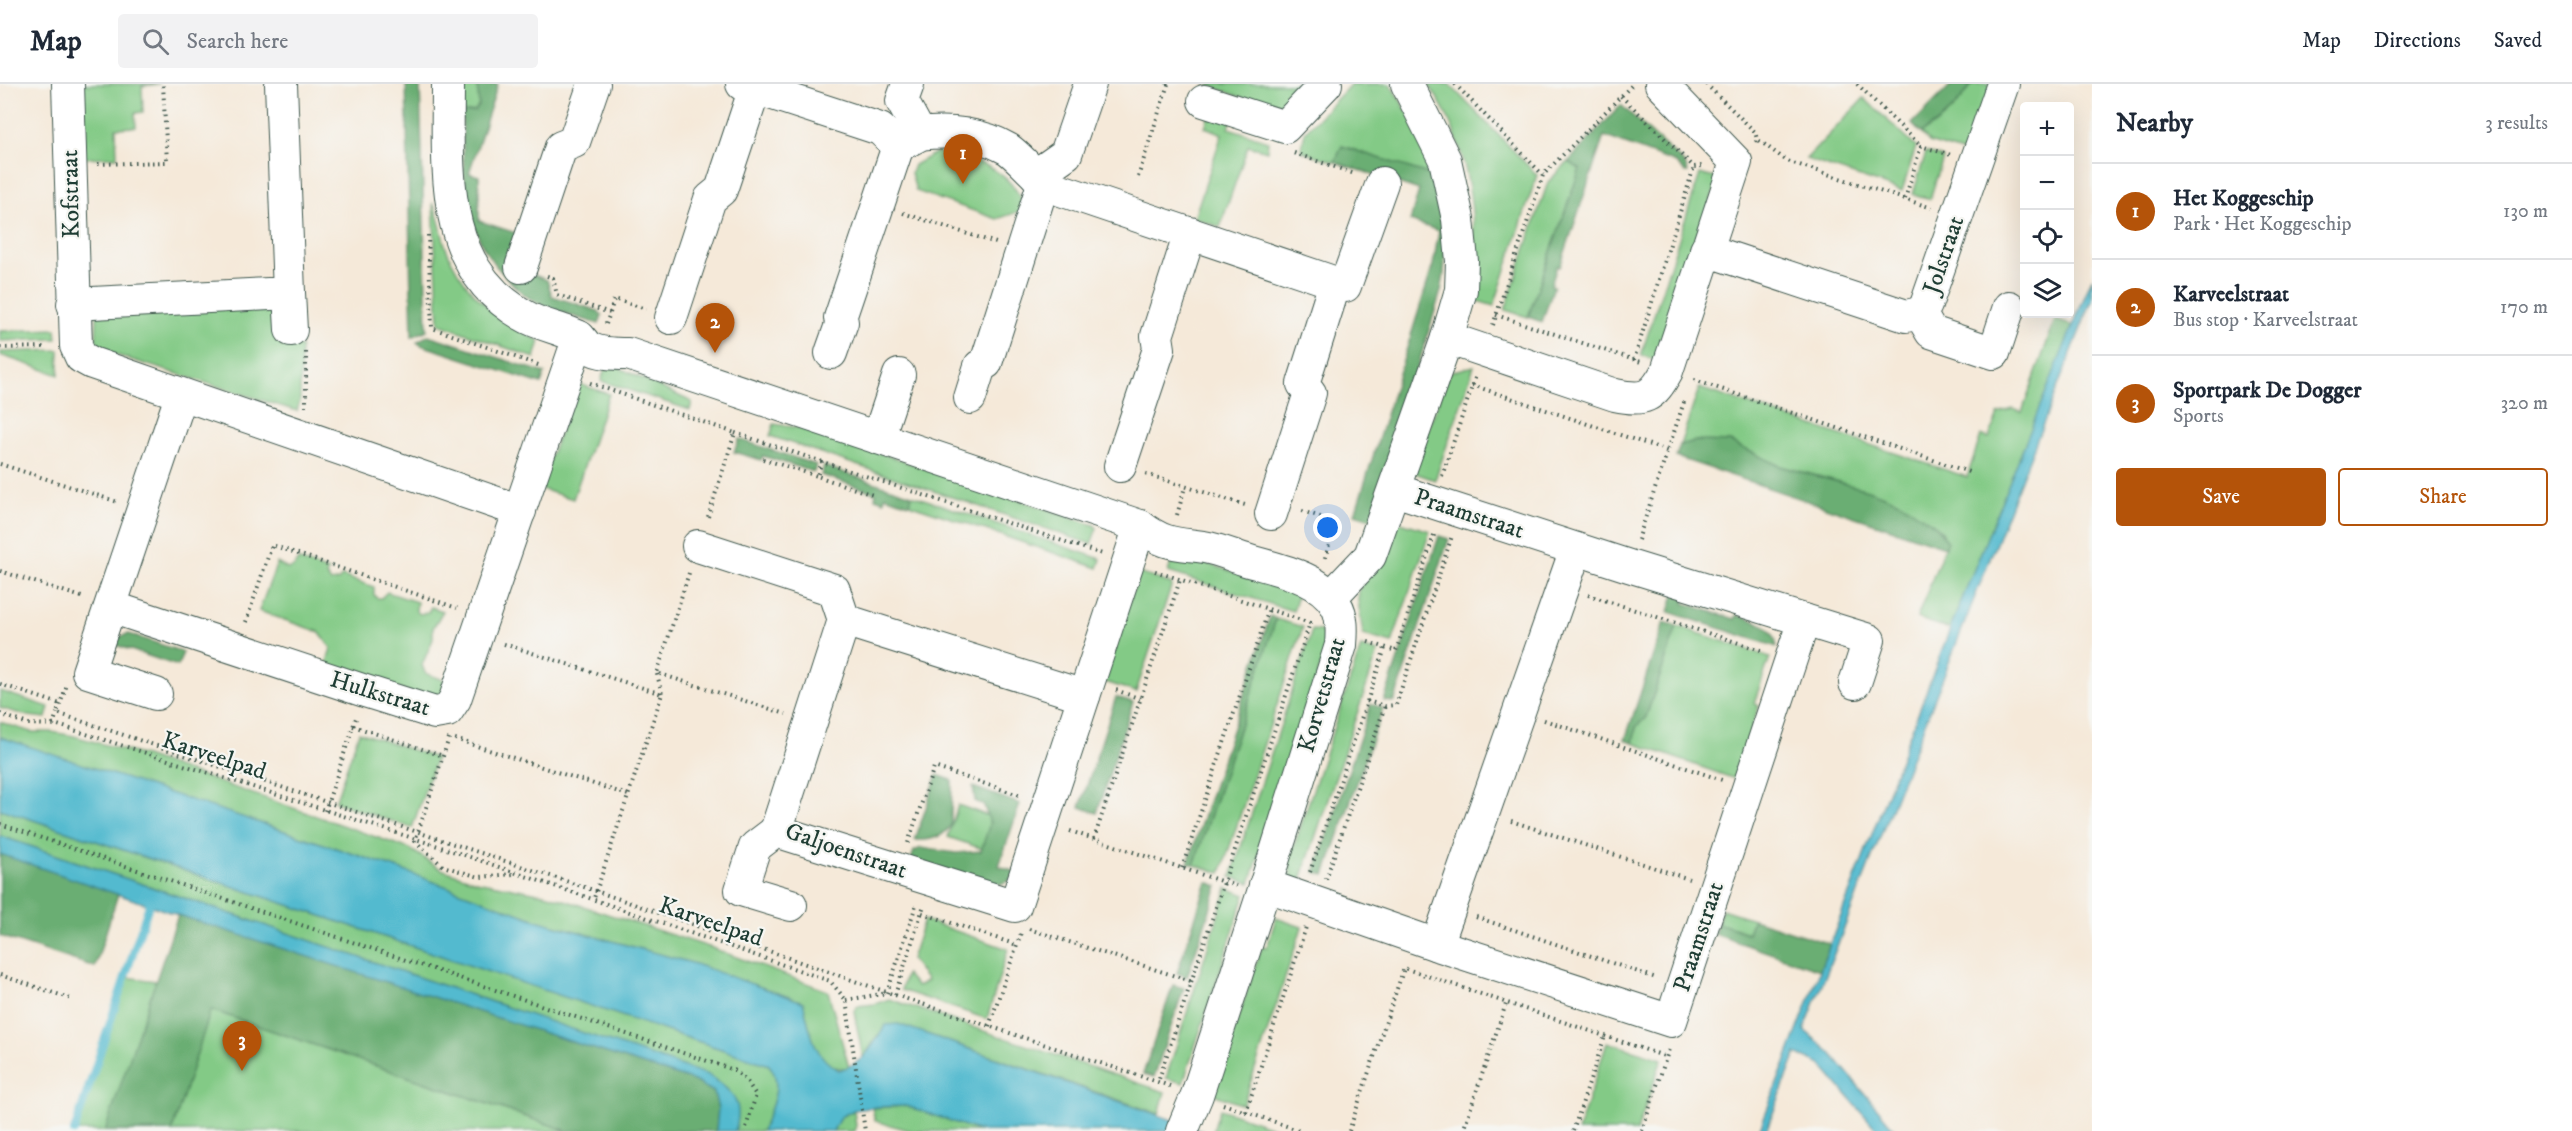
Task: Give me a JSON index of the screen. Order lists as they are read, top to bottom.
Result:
{
  "streets": {
    "street": [
      "Kofstraat",
      "Jolstraat",
      "Praamstraat",
      "Hulkstraat",
      "Korvetstraat",
      "Galjoenstraat"
    ],
    "path": ["Karveelpad"]
  },
  "crossings": [
    ["Praamstraat", "Korvetstraat"]
  ],
  "page": {
    "header": "Map",
    "search": "Search here",
    "nav": ["Map", "Directions", "Saved"],
    "heading": ["Nearby", "3 results"],
    "map_buttons": ["+", "−"],
    "pins": ["1", "2", "3"],
    "list": [
      {
        "mark": "1",
        "name": "Het Koggeschip",
        "note": "Park · Het Koggeschip",
        "value": "130 m"
      },
      {
        "mark": "2",
        "name": "Karveelstraat",
        "note": "Bus stop · Karveelstraat",
        "value": "170 m"
      },
      {
        "mark": "3",
        "name": "Sportpark De Dogger",
        "note": "Sports",
        "value": "320 m"
      }
    ],
    "buttons": ["Save", "Share"]
  }
}
